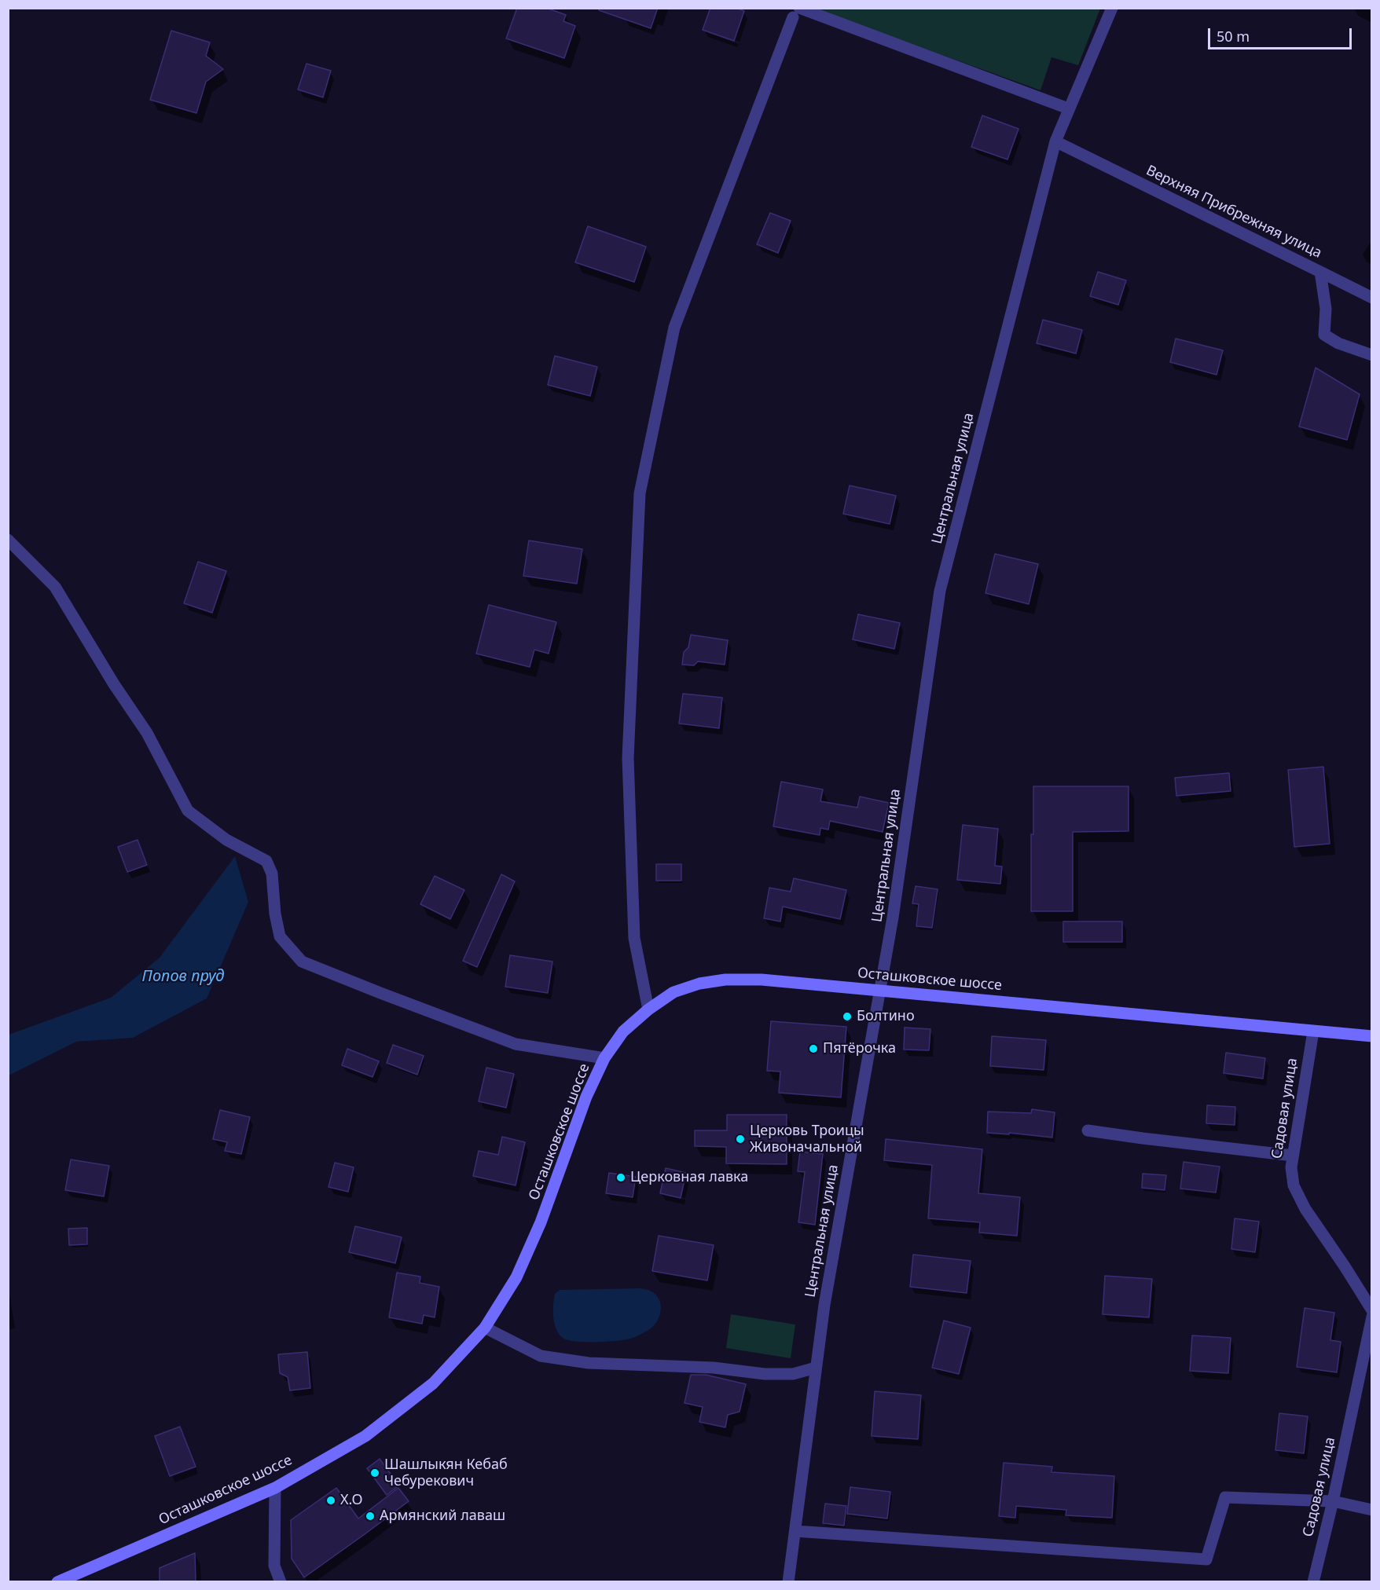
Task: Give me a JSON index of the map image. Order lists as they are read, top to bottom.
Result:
{
  "streets": {
    "main road": ["Осташковское шоссе"],
    "street": ["Верхняя Прибрежняя улица", "Центральная улица", "Садовая улица"]
  },
  "crossings": [
    ["Верхняя Прибрежняя улица", "Центральная улица"],
    ["Центральная улица", "Осташковское шоссе"],
    ["Осташковское шоссе", "Садовая улица"]
  ],
  "water": ["Попов пруд"],
  "places": [
    "Болтино",
    "Пятёрочка",
    "Церковь Троицы Живоначальной",
    "Церковная лавка",
    "Шашлыкян Кебаб Чебурекович",
    "X.O",
    "Армянский лаваш"
  ],
  "scale_bar": "50 m"
}
